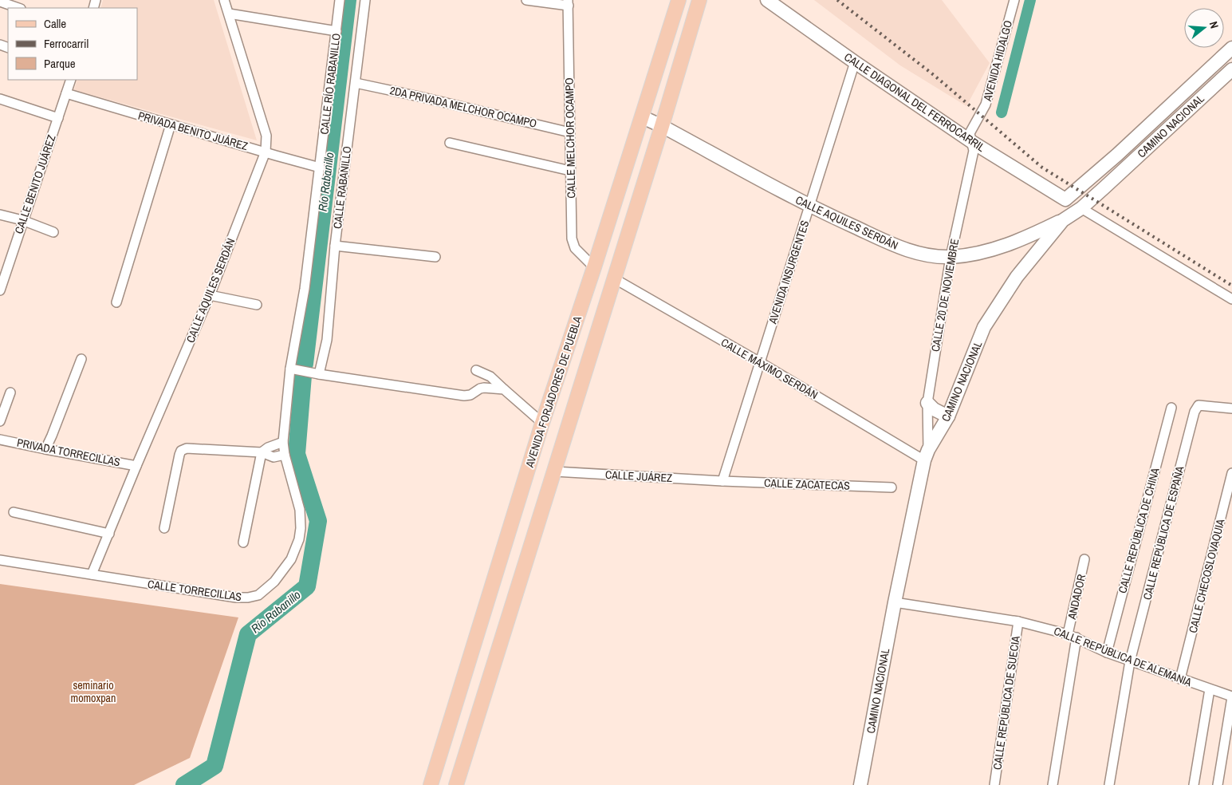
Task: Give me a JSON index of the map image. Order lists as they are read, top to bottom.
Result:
{
  "streets": {
    "main road": [
      "CALLE DIAGONAL DEL FERROCARRIL",
      "CAMINO NACIONAL",
      "CALLE AQUILES SERDÁN",
      "AVENIDA FORJADORES DE PUEBLA"
    ],
    "street": [
      "AVENIDA HIDALGO",
      "CALLE RÍO RABANILLO",
      "2DA PRIVADA MELCHOR OCAMPO",
      "PRIVADA BENITO JUÁREZ",
      "CALLE MELCHOR OCAMPO",
      "CALLE BENITO JUÁREZ",
      "CALLE RABANILLO",
      "AVENIDA INSURGENTES",
      "CALLE 20 DE NOVIEMBRE",
      "CALLE MÁXIMO SERDÁN",
      "PRIVADA TORRECILLAS",
      "CALLE JUÁREZ",
      "CALLE ZACATECAS",
      "CALLE REPÚBLICA DE CHINA",
      "CALLE REPÚBLICA DE ESPAÑA",
      "CALLE CHECOSLOVAQUIA",
      "CALLE TORRECILLAS",
      "ANDADOR",
      "CALLE REPÚBLICA DE ALEMANIA",
      "CALLE REPÚBLICA DE SUECIA"
    ]
  },
  "crossings": [
    ["AVENIDA HIDALGO", "CALLE DIAGONAL DEL FERROCARRIL"],
    ["AVENIDA HIDALGO", "CALLE 20 DE NOVIEMBRE"],
    ["CALLE RÍO RABANILLO", "PRIVADA BENITO JUÁREZ"],
    ["CALLE RÍO RABANILLO", "CALLE TORRECILLAS"],
    ["CALLE DIAGONAL DEL FERROCARRIL", "CAMINO NACIONAL"],
    ["CALLE DIAGONAL DEL FERROCARRIL", "AVENIDA INSURGENTES"],
    ["CALLE DIAGONAL DEL FERROCARRIL", "CALLE 20 DE NOVIEMBRE"],
    ["2DA PRIVADA MELCHOR OCAMPO", "CALLE MELCHOR OCAMPO"],
    ["2DA PRIVADA MELCHOR OCAMPO", "CALLE RABANILLO"],
    ["CAMINO NACIONAL", "CALLE AQUILES SERDÁN"],
    ["CAMINO NACIONAL", "CALLE 20 DE NOVIEMBRE"],
    ["CAMINO NACIONAL", "CALLE MÁXIMO SERDÁN"],
    ["CAMINO NACIONAL", "CALLE REPÚBLICA DE ALEMANIA"],
    ["PRIVADA BENITO JUÁREZ", "CALLE BENITO JUÁREZ"],
    ["PRIVADA BENITO JUÁREZ", "CALLE AQUILES SERDÁN"],
    ["CALLE MELCHOR OCAMPO", "AVENIDA FORJADORES DE PUEBLA"],
    ["CALLE AQUILES SERDÁN", "AVENIDA INSURGENTES"],
    ["CALLE AQUILES SERDÁN", "CALLE 20 DE NOVIEMBRE"],
    ["CALLE AQUILES SERDÁN", "AVENIDA FORJADORES DE PUEBLA"],
    ["CALLE AQUILES SERDÁN", "PRIVADA TORRECILLAS"],
    ["CALLE AQUILES SERDÁN", "CALLE TORRECILLAS"],
    ["AVENIDA INSURGENTES", "CALLE MÁXIMO SERDÁN"],
    ["AVENIDA INSURGENTES", "CALLE JUÁREZ"],
    ["AVENIDA INSURGENTES", "CALLE ZACATECAS"],
    ["CALLE 20 DE NOVIEMBRE", "CALLE MÁXIMO SERDÁN"],
    ["CALLE JUÁREZ", "CALLE ZACATECAS"],
    ["CALLE REPÚBLICA DE CHINA", "CALLE REPÚBLICA DE ALEMANIA"],
    ["CALLE REPÚBLICA DE ESPAÑA", "CALLE REPÚBLICA DE ALEMANIA"],
    ["CALLE CHECOSLOVAQUIA", "CALLE REPÚBLICA DE ALEMANIA"],
    ["ANDADOR", "CALLE REPÚBLICA DE ALEMANIA"],
    ["CALLE REPÚBLICA DE ALEMANIA", "CALLE REPÚBLICA DE SUECIA"]
  ],
  "water": ["Río Rabanillo"],
  "parks": ["seminario momoxpan"],
  "legend": ["Calle", "Ferrocarril", "Parque"],
  "north": "right"
}
